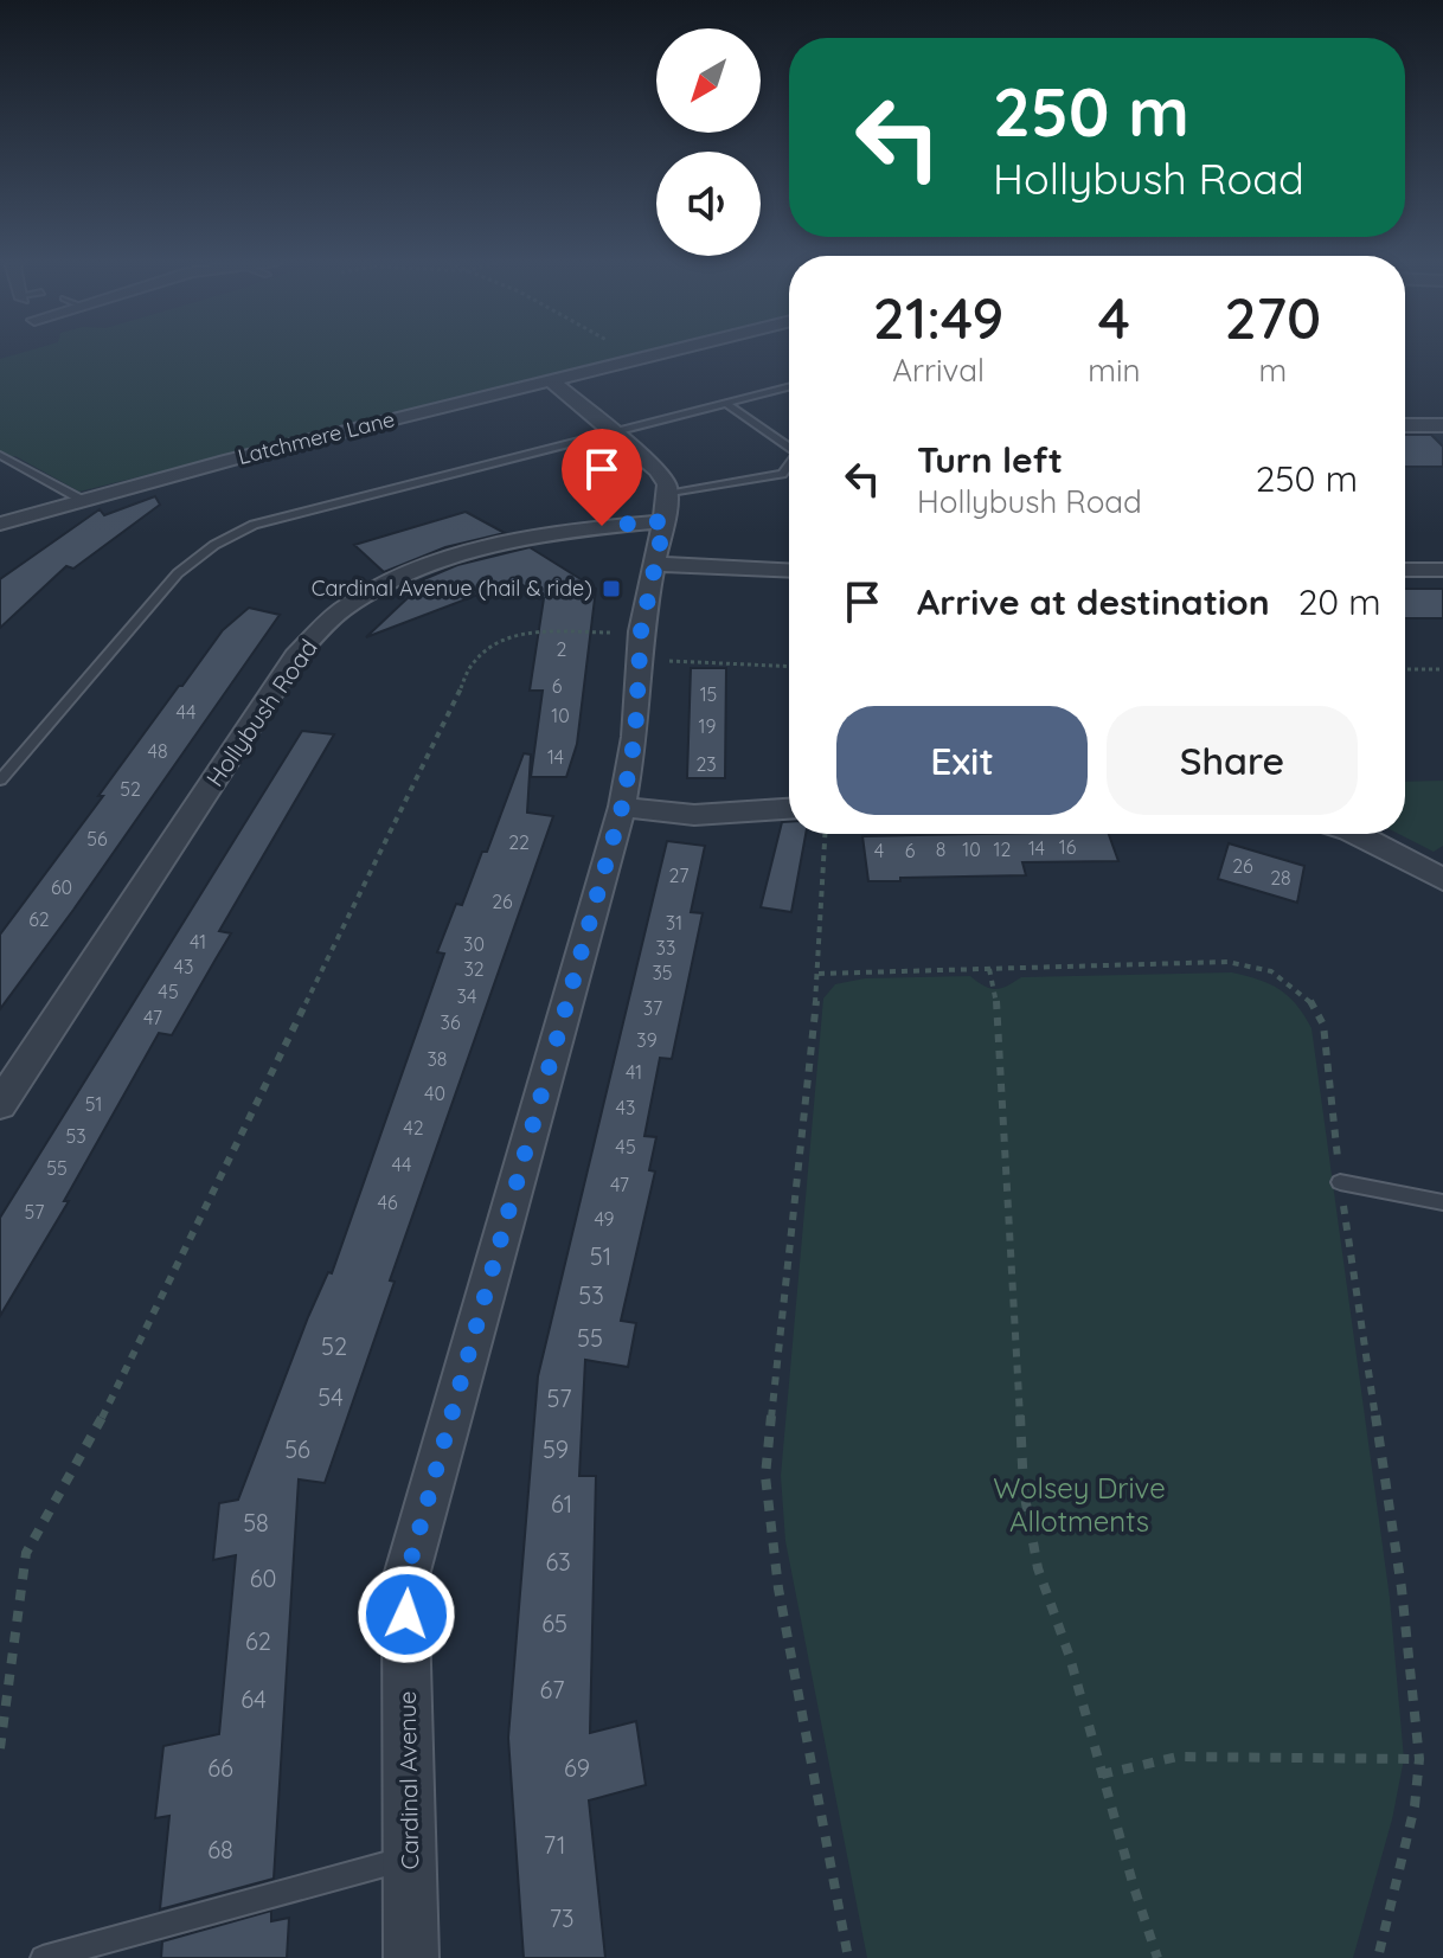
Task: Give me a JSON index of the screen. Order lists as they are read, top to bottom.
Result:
{
  "streets": {
    "street": ["Latchmere Lane", "Hollybush Road", "Cardinal Avenue"]
  },
  "crossings": [
    ["Hollybush Road", "Cardinal Avenue"]
  ],
  "parks": ["Wolsey Drive Allotments"],
  "places": {
    "transit": ["Cardinal Avenue (hail & ride)"]
  },
  "house_numbers": [
    "2",
    "6",
    "15",
    "44",
    "10",
    "19",
    "48",
    "14",
    "23",
    "52",
    "56",
    "22",
    "16",
    "14",
    "8",
    "10",
    "12",
    "4",
    "6",
    "26",
    "27",
    "28",
    "60",
    "26",
    "62",
    "31",
    "41",
    "30",
    "33",
    "43",
    "32",
    "35",
    "45",
    "34",
    "37",
    "47",
    "36",
    "39",
    "38",
    "41",
    "40",
    "51",
    "43",
    "42",
    "53",
    "45",
    "44",
    "55",
    "47",
    "46",
    "57",
    "49",
    "51",
    "53",
    "55",
    "52",
    "54",
    "57",
    "56",
    "59",
    "61",
    "58",
    "63",
    "60",
    "65",
    "62",
    "67",
    "64",
    "66",
    "69",
    "71",
    "68",
    "73"
  ],
  "north": "bottom left",
  "page": {
    "turn": ["250 m", "Hollybush Road"],
    "eta": [
      "21:49",
      "Arrival",
      "4",
      "min",
      "270",
      "m"
    ],
    "list": [
      {
        "name": "Turn left",
        "note": "Hollybush Road",
        "value": "250 m"
      },
      {
        "name": "Arrive at destination",
        "value": "20 m"
      }
    ],
    "buttons": ["Exit", "Share"]
  }
}
